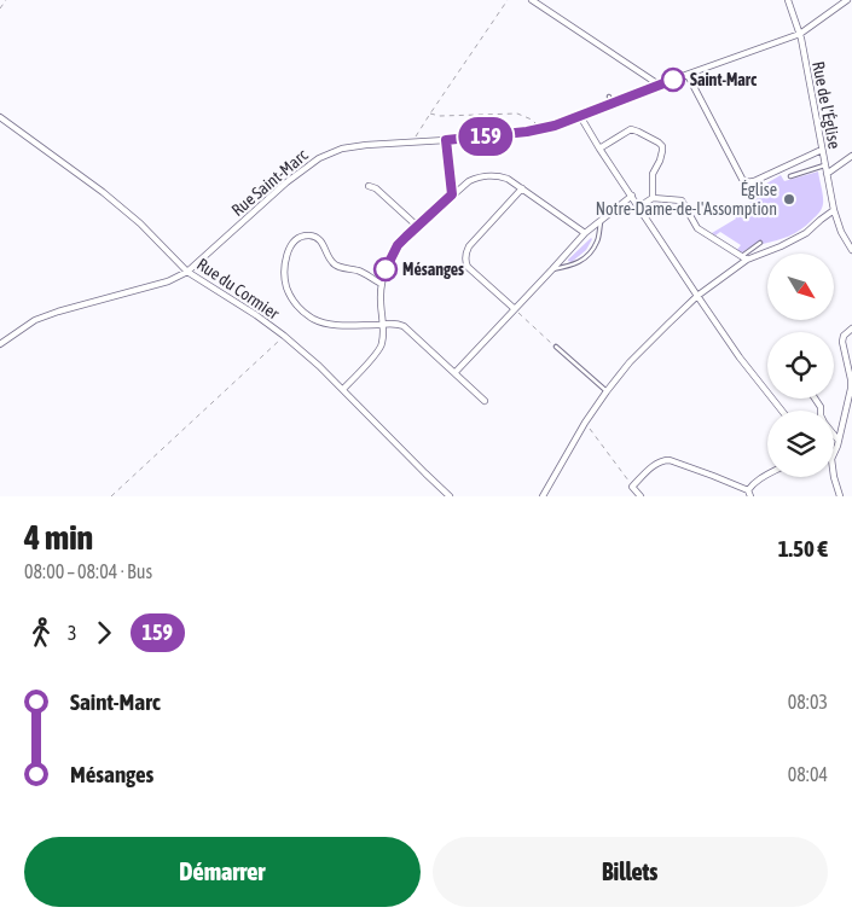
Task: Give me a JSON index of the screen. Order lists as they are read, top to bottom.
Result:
{
  "streets": {
    "street": ["Rue de l'Église", "Rue Saint-Marc", "Rue du Cormier"]
  },
  "crossings": [
    ["Rue de l'Église", "Rue Saint-Marc"],
    ["Rue Saint-Marc", "Rue du Cormier"]
  ],
  "places": ["Saint-Marc", "Église Notre-Dame-de-l'Assomption", "Mésanges"],
  "lines": ["bus line 159"],
  "north": "bottom right",
  "page": {
    "on_map": "159",
    "heading": ["4 min", "08:00 – 08:04 · Bus", "1.50 €"],
    "legs": ["3", "159"],
    "list": [
      {
        "name": "Saint-Marc",
        "value": "08:03"
      },
      {
        "name": "Mésanges",
        "value": "08:04"
      }
    ],
    "buttons": ["Démarrer", "Billets"]
  }
}
